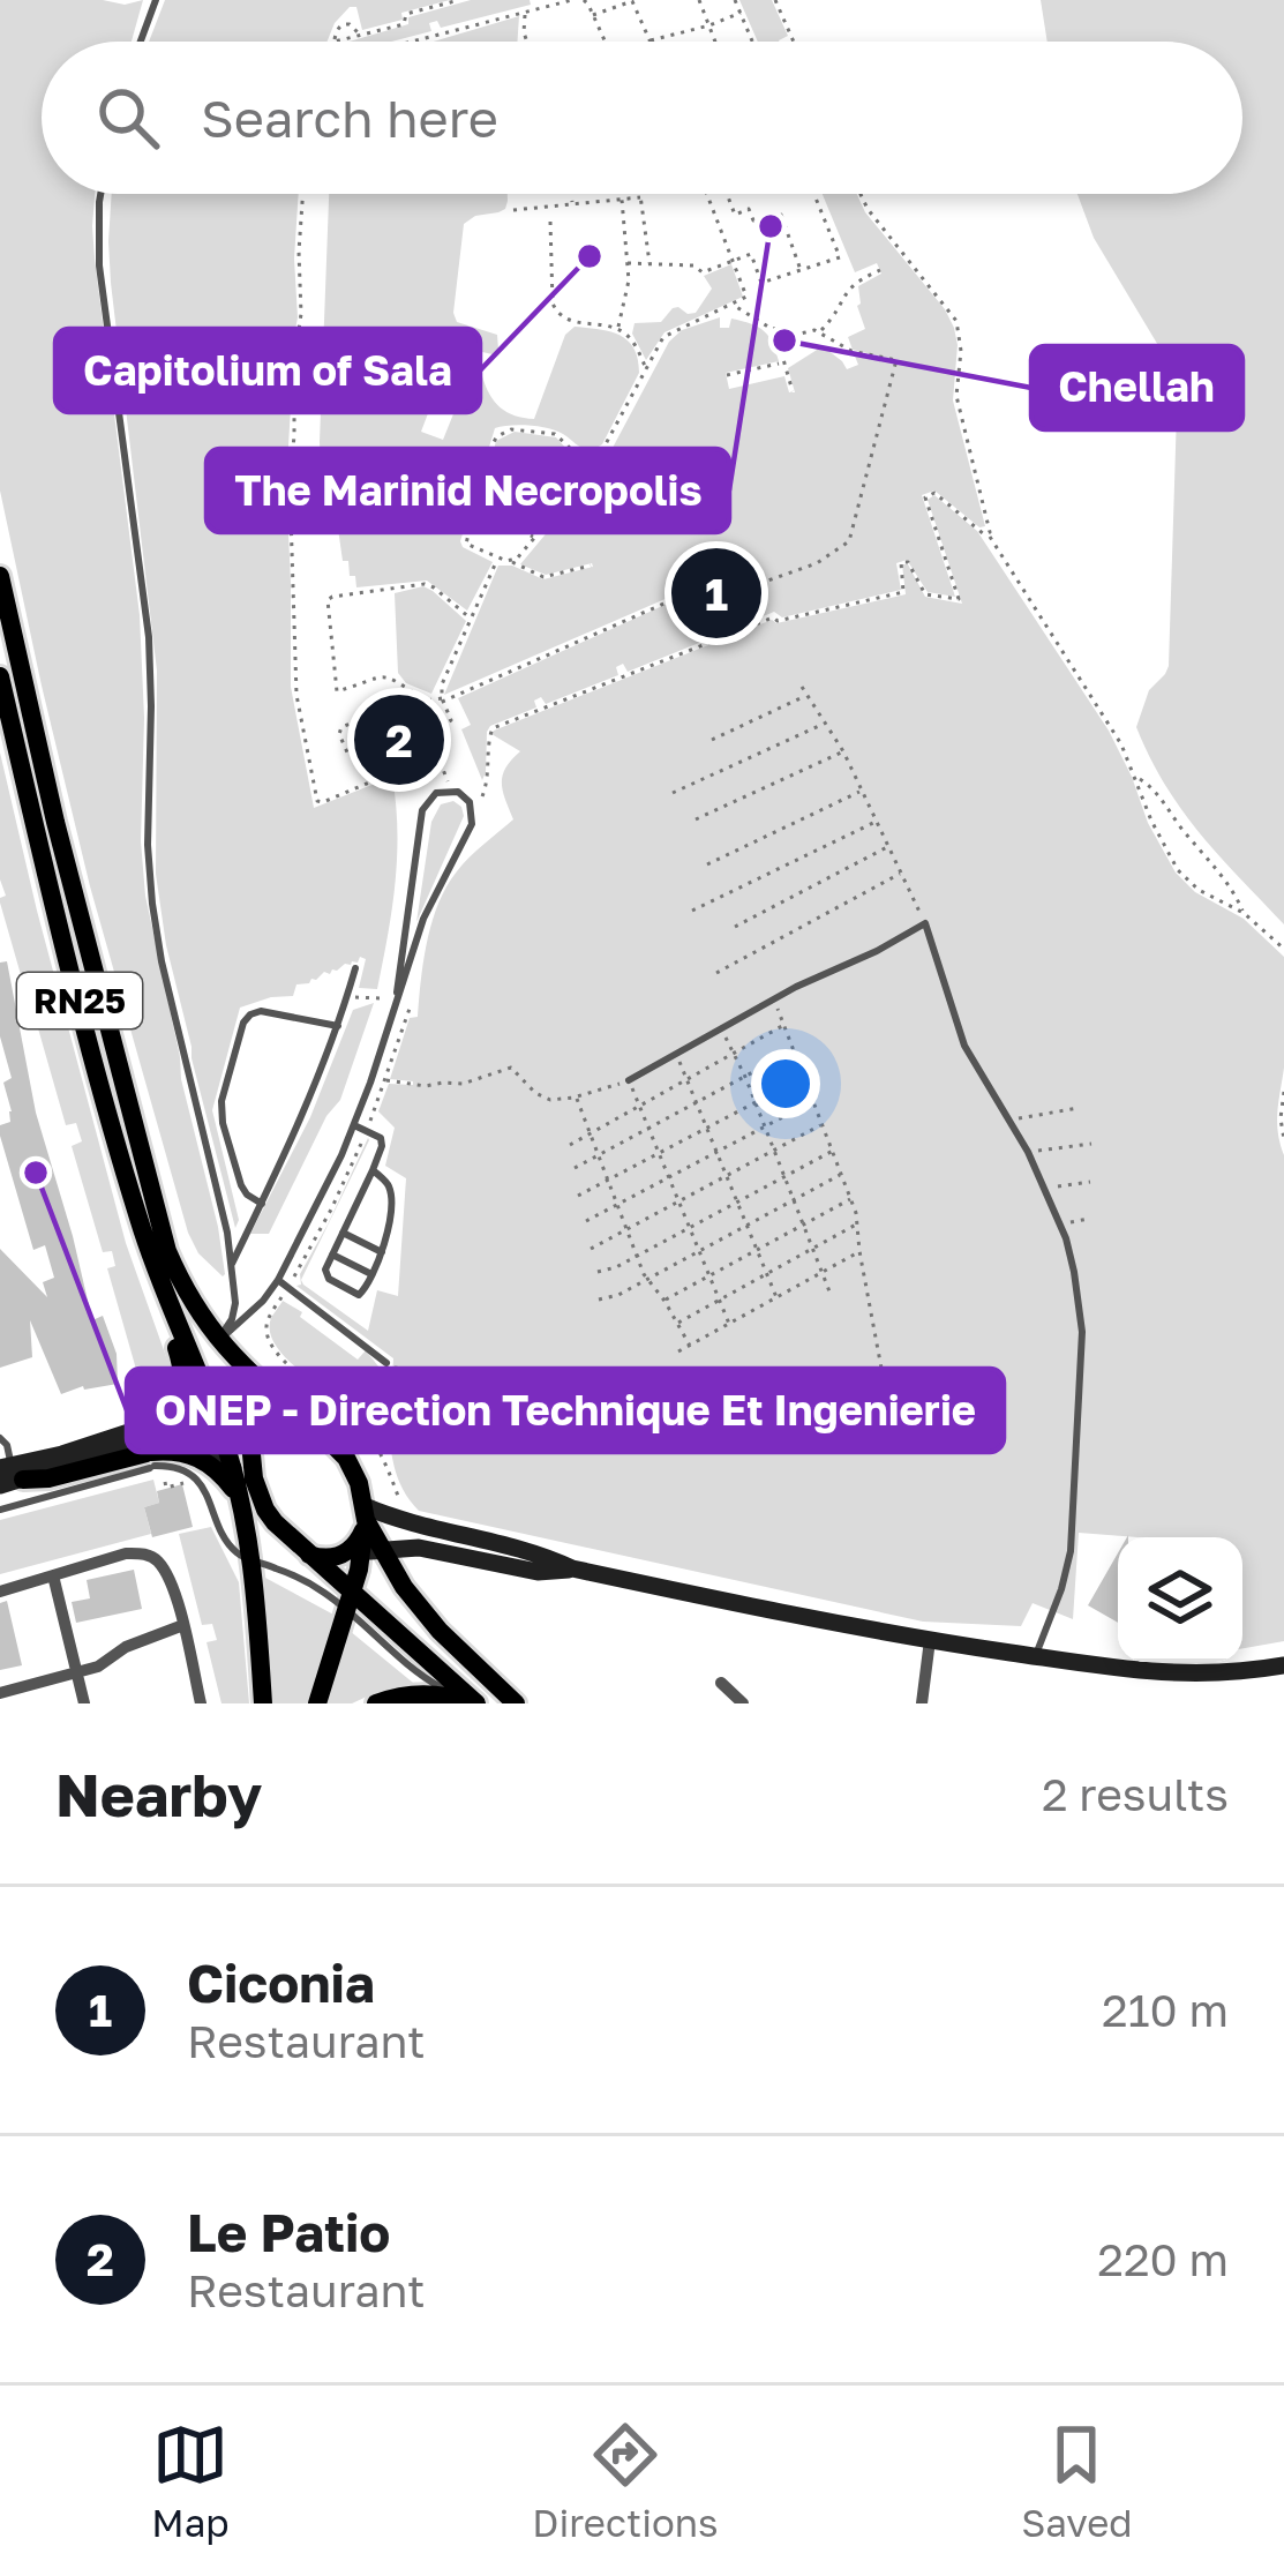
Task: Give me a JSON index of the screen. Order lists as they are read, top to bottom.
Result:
{
  "streets": {
    "main road": ["RN25"]
  },
  "places": [
    "The Marinid Necropolis",
    "Capitolium of Sala",
    "Chellah",
    "ONEP - Direction Technique Et Ingenierie"
  ],
  "page": {
    "search": "Search here",
    "pins": ["1", "2"],
    "heading": ["Nearby", "2 results"],
    "list": [
      {
        "mark": "1",
        "name": "Ciconia",
        "note": "Restaurant",
        "value": "210 m"
      },
      {
        "mark": "2",
        "name": "Le Patio",
        "note": "Restaurant",
        "value": "220 m"
      }
    ],
    "nav": ["Map", "Directions", "Saved"]
  }
}
